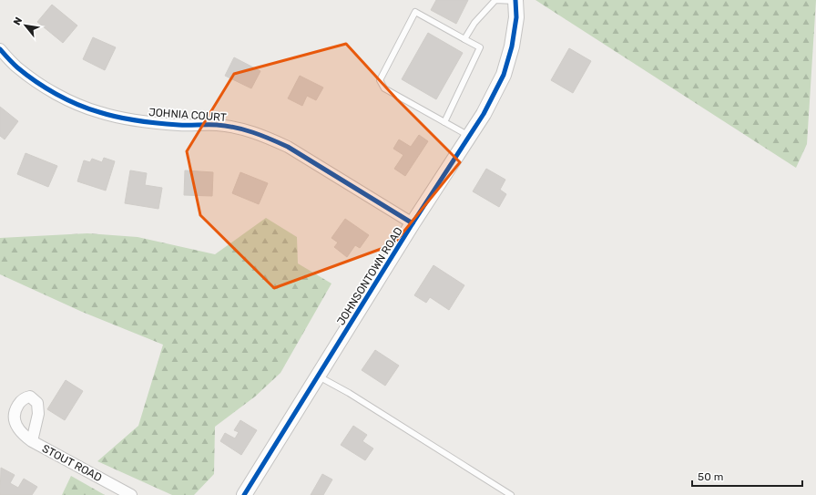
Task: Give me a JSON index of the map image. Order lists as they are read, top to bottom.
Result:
{
  "streets": {
    "street": ["JOHNIA COURT", "JOHNSONTOWN ROAD", "STOUT ROAD"]
  },
  "crossings": [
    ["JOHNIA COURT", "JOHNSONTOWN ROAD"]
  ],
  "scale_bar": "50 m",
  "north": "top left"
}
